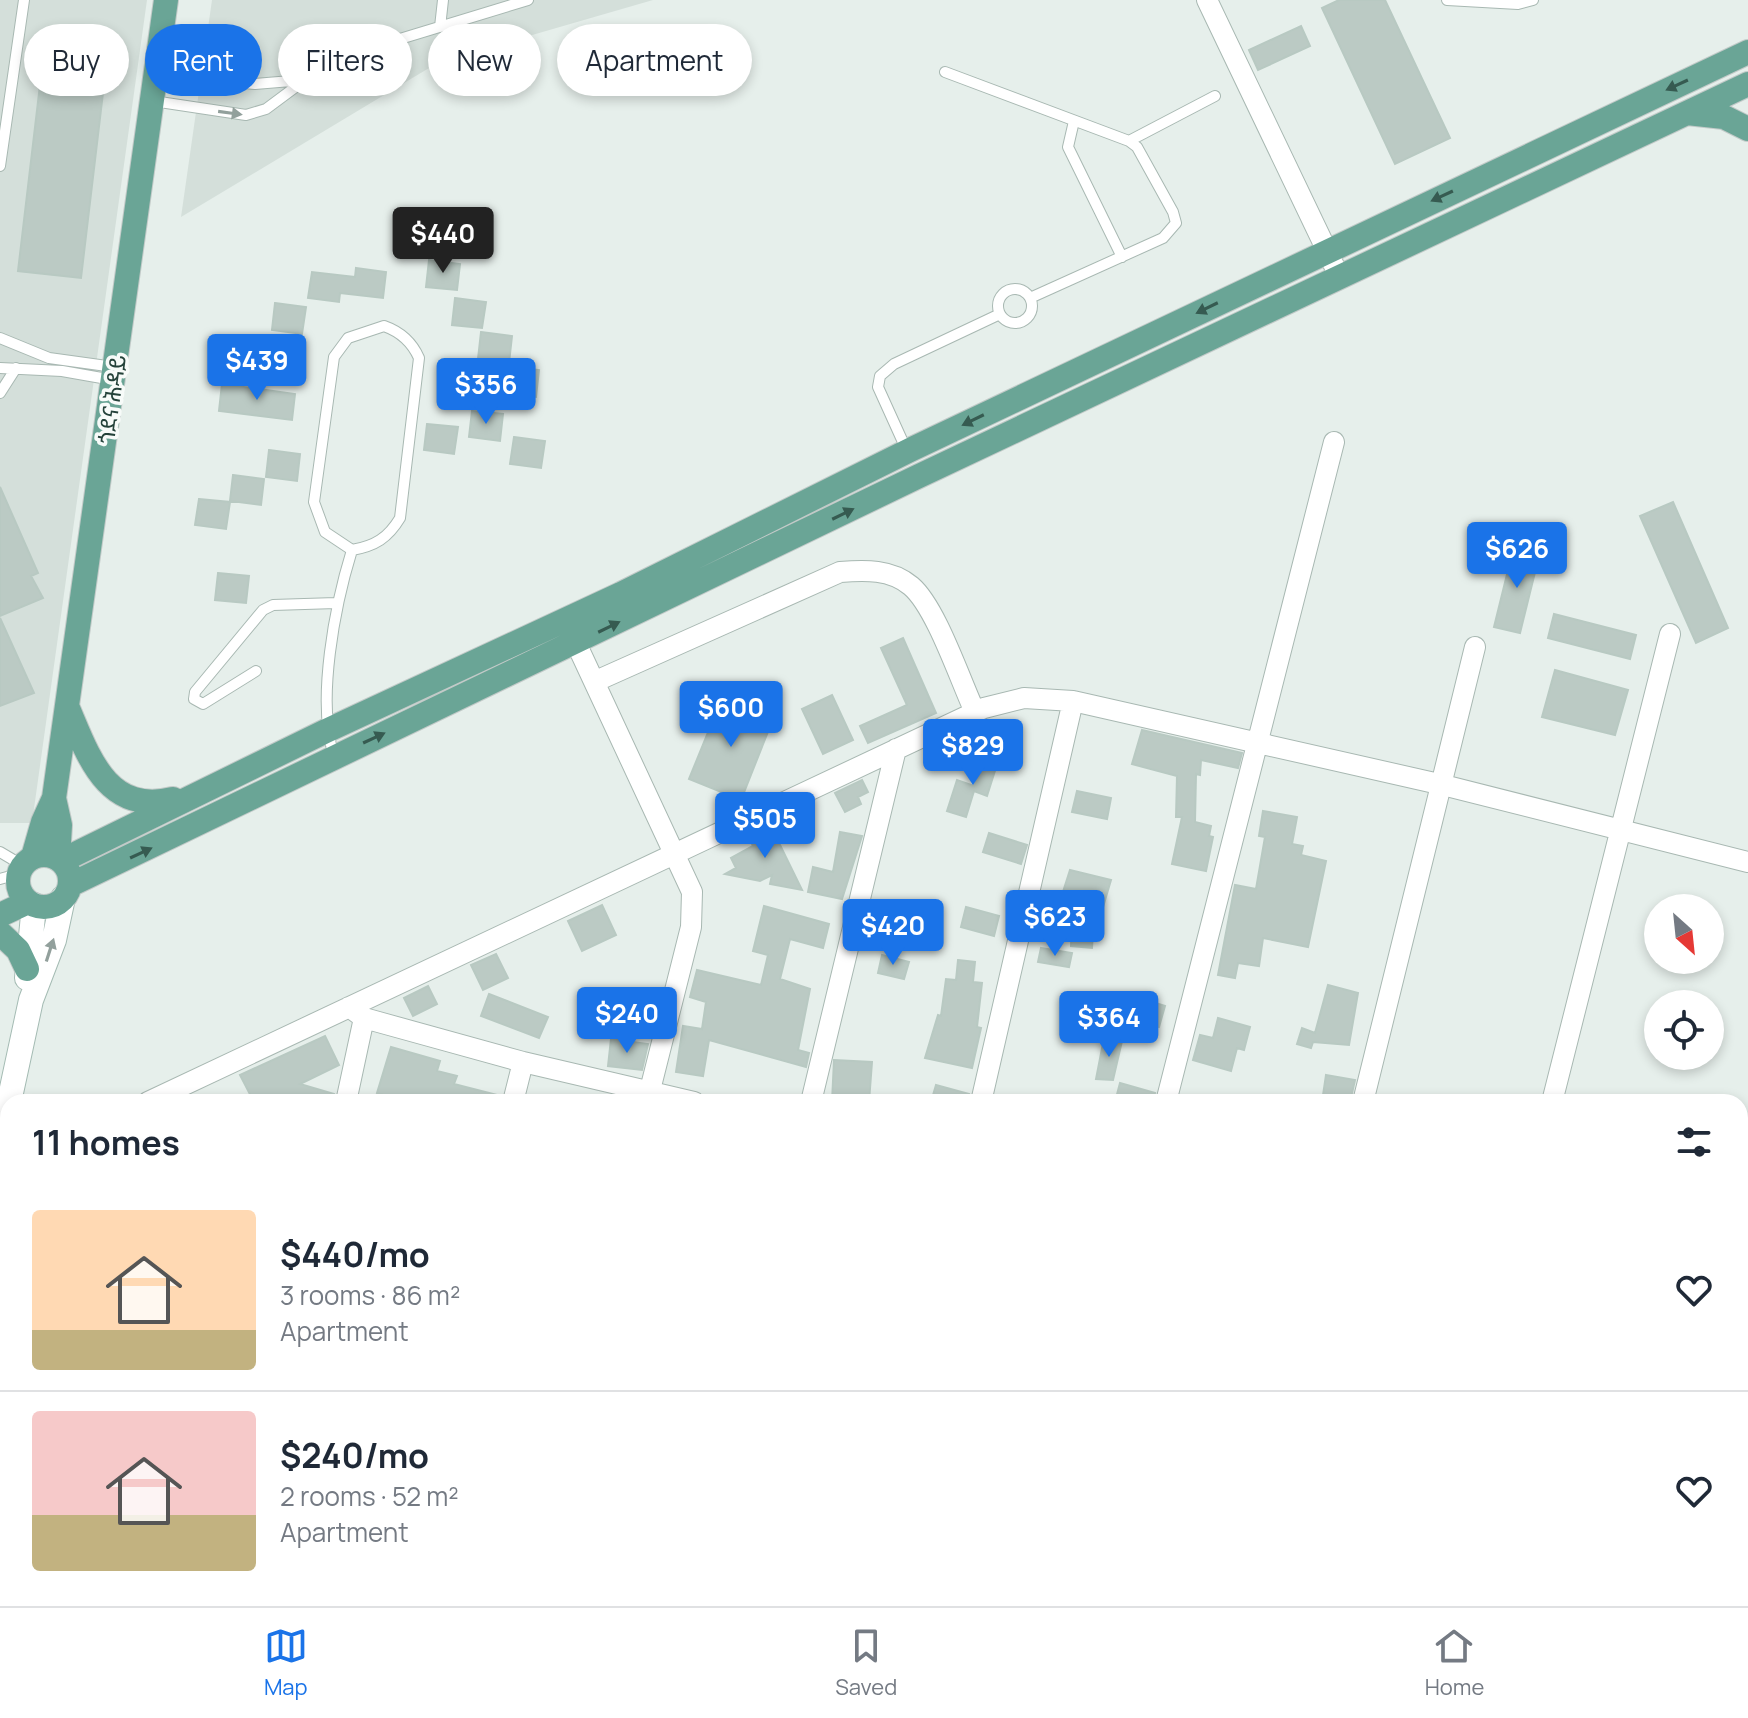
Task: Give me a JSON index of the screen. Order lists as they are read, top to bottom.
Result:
{
  "streets": {
    "main road": ["ጎደና ሕዳይ"]
  },
  "north": "bottom right",
  "page": {
    "chip": [
      "Buy",
      "Rent",
      "Filters",
      "New",
      "Apartment"
    ],
    "price": [
      "$440",
      "$439",
      "$356",
      "$626",
      "$600",
      "$829",
      "$505",
      "$623",
      "$420",
      "$240",
      "$364"
    ],
    "heading": "11 homes",
    "list": [
      {
        "name": "$440/mo",
        "note": "3 rooms · 86 m² · Apartment"
      },
      {
        "name": "$240/mo",
        "note": "2 rooms · 52 m² · Apartment"
      }
    ],
    "tabs": ["Map", "Saved", "Home"]
  }
}
